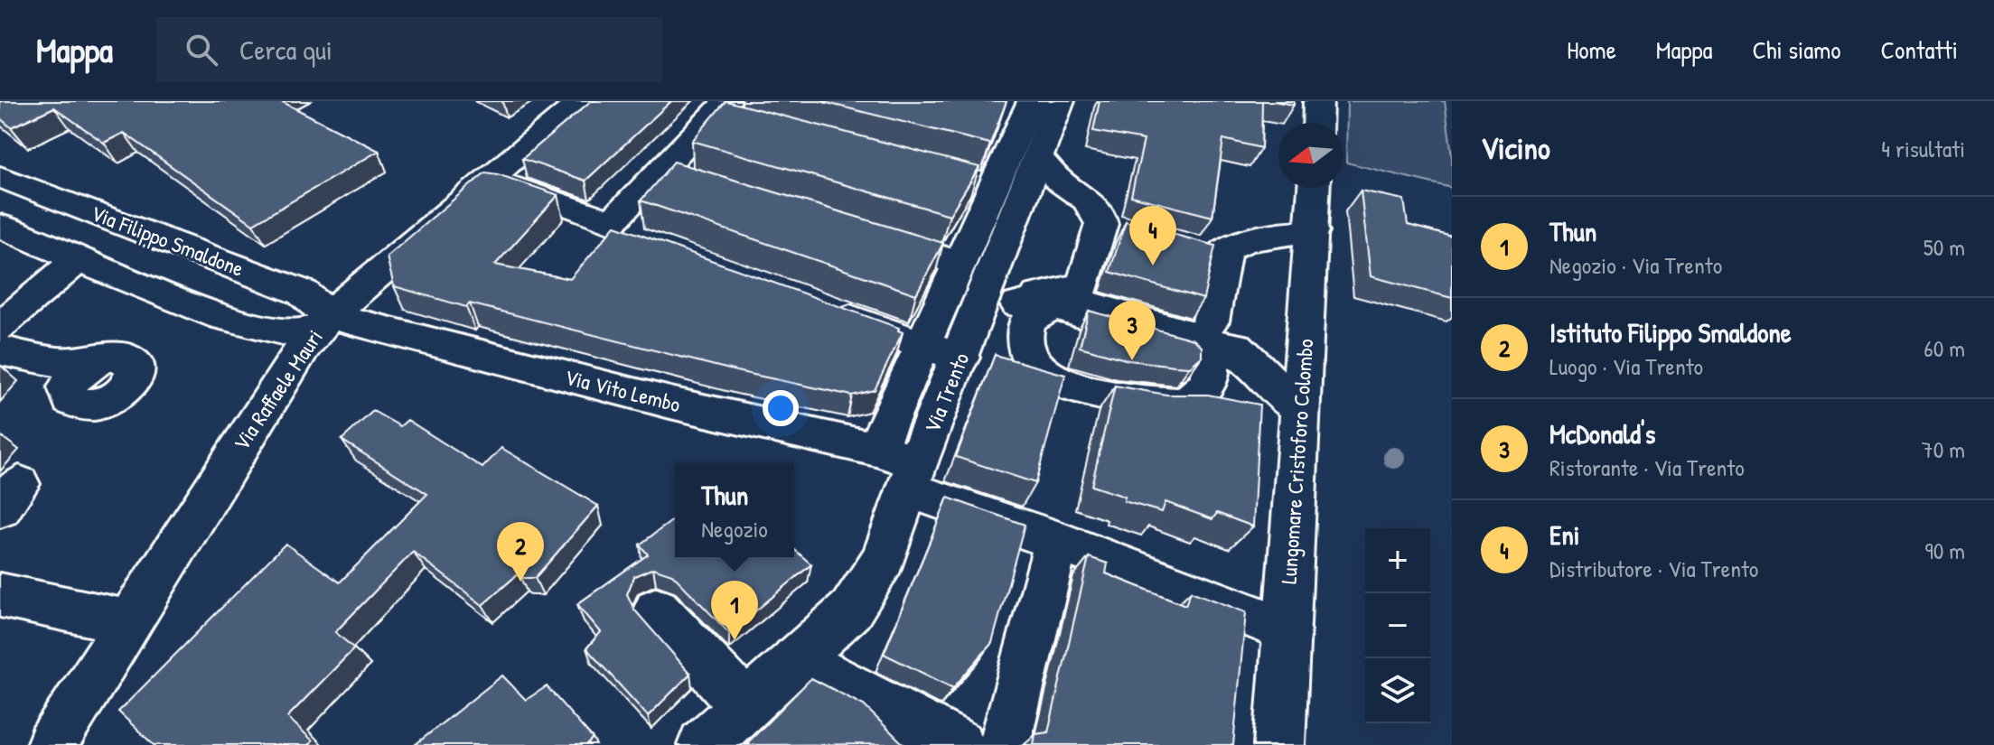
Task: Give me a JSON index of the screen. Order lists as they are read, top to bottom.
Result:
{
  "streets": {
    "street": [
      "Via Filippo Smaldone",
      "Via Raffaele Mauri",
      "Via Vito Lembo",
      "Via Trento",
      "Lungomare Cristoforo Colombo"
    ]
  },
  "crossings": [
    ["Via Filippo Smaldone", "Via Raffaele Mauri"],
    ["Via Filippo Smaldone", "Via Vito Lembo"],
    ["Via Raffaele Mauri", "Via Vito Lembo"],
    ["Via Vito Lembo", "Via Trento"],
    ["Via Vito Lembo", "Lungomare Cristoforo Colombo"]
  ],
  "north": "left",
  "page": {
    "header": "Mappa",
    "search": "Cerca qui",
    "nav": [
      "Home",
      "Mappa",
      "Chi siamo",
      "Contatti"
    ],
    "heading": ["Vicino", "4 risultati"],
    "list": [
      {
        "mark": "1",
        "name": "Thun",
        "note": "Negozio · Via Trento",
        "value": "50 m"
      },
      {
        "mark": "2",
        "name": "Istituto Filippo Smaldone",
        "note": "Luogo · Via Trento",
        "value": "60 m"
      },
      {
        "mark": "3",
        "name": "McDonald's",
        "note": "Ristorante · Via Trento",
        "value": "70 m"
      },
      {
        "mark": "4",
        "name": "Eni",
        "note": "Distributore · Via Trento",
        "value": "90 m"
      }
    ],
    "pins": [
      "4",
      "3",
      "2",
      "1"
    ],
    "popup": ["Thun", "Negozio"],
    "map_buttons": ["+", "−"]
  }
}
